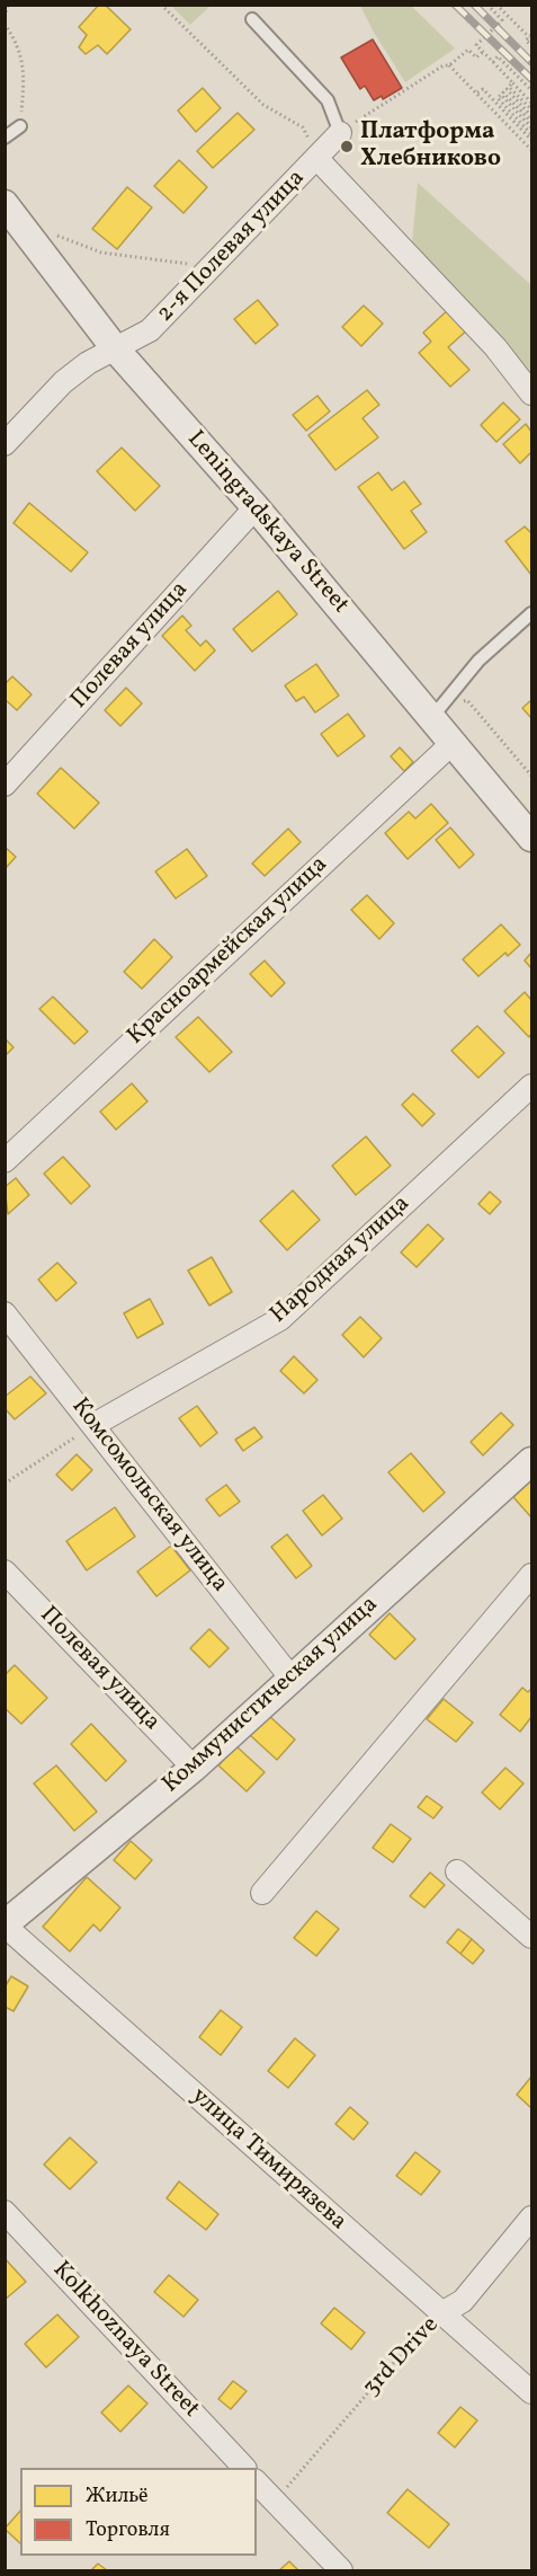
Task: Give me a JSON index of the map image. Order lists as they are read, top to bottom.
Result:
{
  "streets": {
    "street": [
      "2-я Полевая улица",
      "Leningradskaya Street",
      "Полевая улица",
      "Красноармейская улица",
      "Народная улица",
      "Комсомольская улица",
      "Коммунистическая улица",
      "улица Тимирязева",
      "Kolkhoznaya Street",
      "3rd Drive"
    ]
  },
  "crossings": [
    ["2-я Полевая улица", "Leningradskaya Street"],
    ["Leningradskaya Street", "Полевая улица"],
    ["Leningradskaya Street", "Красноармейская улица"],
    ["Полевая улица", "Коммунистическая улица"],
    ["Народная улица", "Комсомольская улица"],
    ["Комсомольская улица", "Коммунистическая улица"],
    ["Коммунистическая улица", "улица Тимирязева"],
    ["улица Тимирязева", "3rd Drive"]
  ],
  "places": ["Платформа Хлебниково"],
  "legend": ["Жильё", "Торговля"]
}
